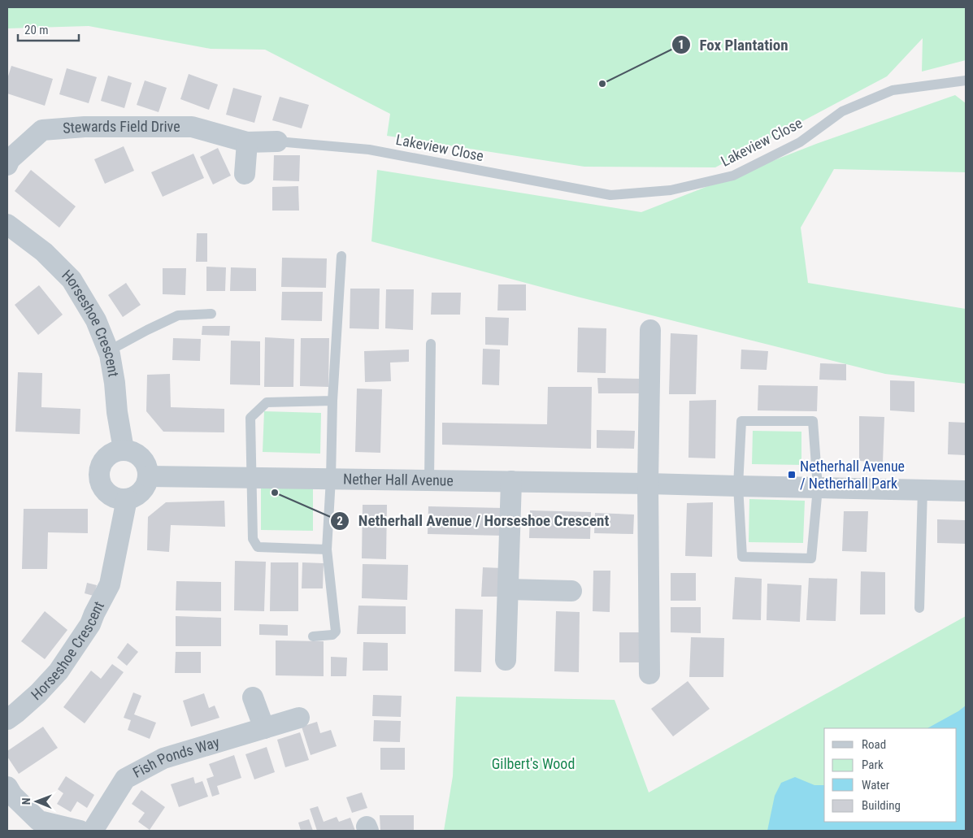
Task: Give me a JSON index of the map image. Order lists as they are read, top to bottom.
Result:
{
  "streets": {
    "street": [
      "Stewards Field Drive",
      "Horseshoe Crescent",
      "Nether Hall Avenue",
      "Fish Ponds Way"
    ],
    "lane": ["Lakeview Close"]
  },
  "crossings": [
    ["Stewards Field Drive", "Lakeview Close"],
    ["Horseshoe Crescent", "Nether Hall Avenue"]
  ],
  "parks": ["Gilbert's Wood"],
  "places": {
    "other": ["Fox Plantation", "Netherhall Avenue / Horseshoe Crescent"],
    "transit": ["Netherhall Avenue / Netherhall Park"]
  },
  "legend": [
    "Road",
    "Park",
    "Water",
    "Building"
  ],
  "scale_bar": "20 m",
  "north": "left"
}
